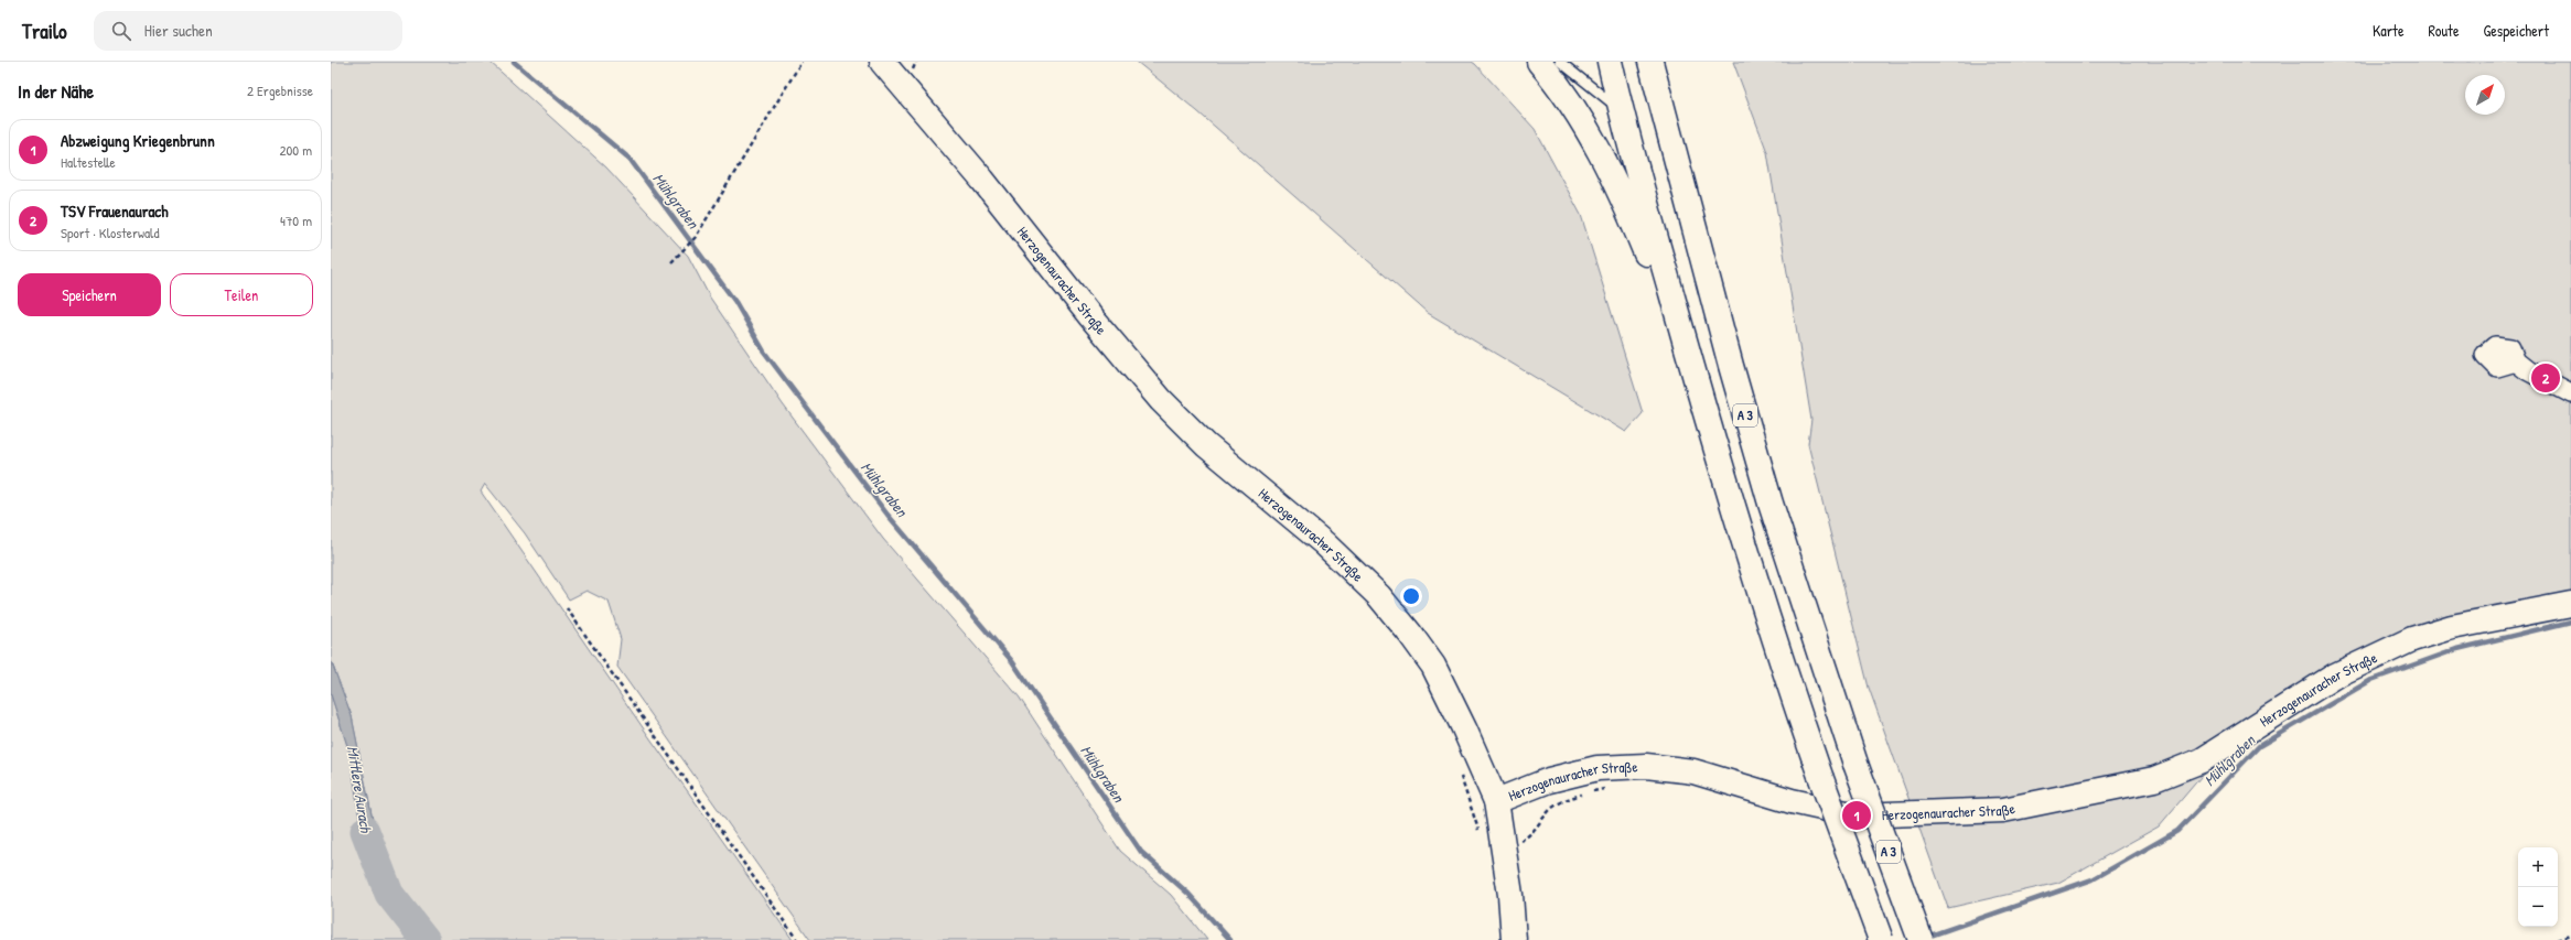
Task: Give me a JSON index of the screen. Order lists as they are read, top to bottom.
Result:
{
  "streets": {
    "main road": ["Herzogenauracher Straße", "A 3"]
  },
  "water": ["Mühlgraben", "Mittlere Aurach"],
  "north": "top right",
  "page": {
    "header": "Trailo",
    "search": "Hier suchen",
    "nav": ["Karte", "Route", "Gespeichert"],
    "heading": ["In der Nähe", "2 Ergebnisse"],
    "list": [
      {
        "mark": "1",
        "name": "Abzweigung Kriegenbrunn",
        "note": "Haltestelle",
        "value": "200 m"
      },
      {
        "mark": "2",
        "name": "TSV Frauenaurach",
        "note": "Sport · Klosterwald",
        "value": "470 m"
      }
    ],
    "buttons": ["Speichern", "Teilen"],
    "pins": ["2", "1"],
    "map_buttons": ["+", "−"]
  }
}
